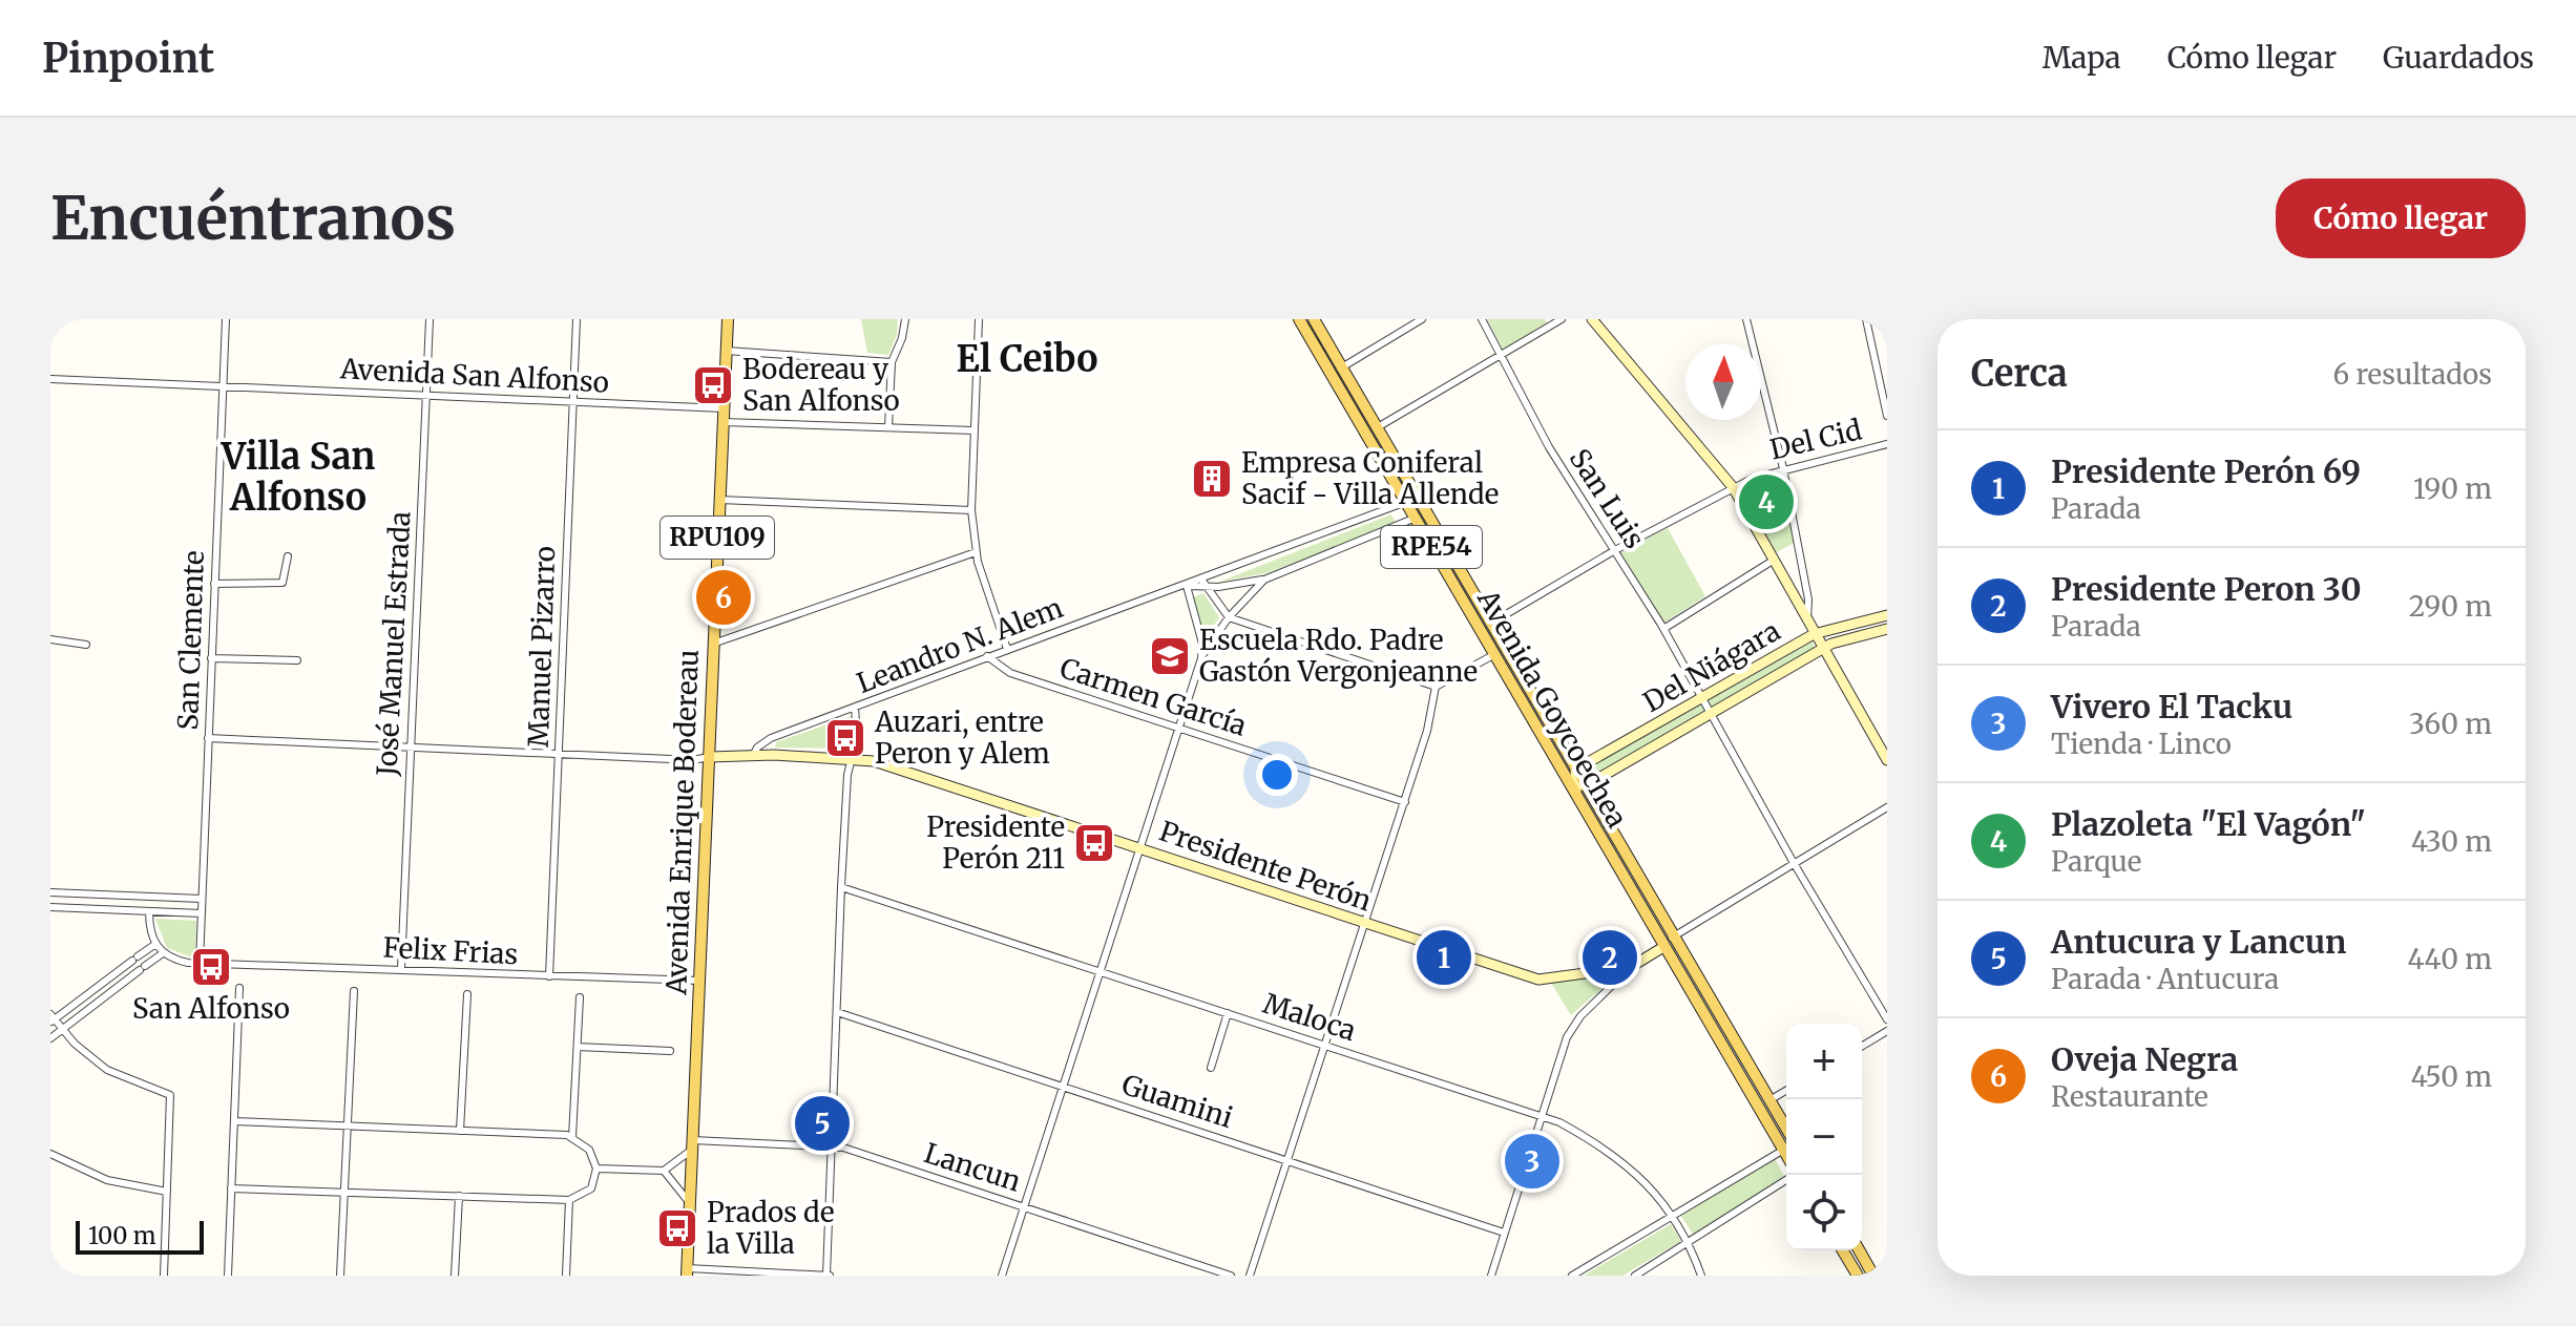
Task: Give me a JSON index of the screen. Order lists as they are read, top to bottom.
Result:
{
  "streets": {
    "main road": [
      "RPU109",
      "RPE54",
      "Del Niágara",
      "Avenida Goycoechea",
      "Avenida Enrique Bodereau",
      "Presidente Perón"
    ],
    "street": [
      "Avenida San Alfonso",
      "Del Cid",
      "San Luis",
      "San Clemente",
      "José Manuel Estrada",
      "Leandro N. Alem",
      "Manuel Pizarro",
      "Carmen García",
      "Felix Frias",
      "Maloca",
      "Guamini",
      "Lancun"
    ]
  },
  "crossings": [
    ["Avenida San Alfonso", "San Clemente"],
    ["Avenida San Alfonso", "José Manuel Estrada"],
    ["Avenida San Alfonso", "Manuel Pizarro"],
    ["Avenida San Alfonso", "Avenida Enrique Bodereau"],
    ["Del Cid", "San Luis"],
    ["Del Cid", "Avenida Goycoechea"],
    ["San Luis", "Del Niágara"],
    ["RPE54", "Avenida Goycoechea"],
    ["RPE54", "Presidente Perón"],
    ["San Clemente", "Felix Frias"],
    ["José Manuel Estrada", "Felix Frias"],
    ["Leandro N. Alem", "Carmen García"],
    ["Leandro N. Alem", "Avenida Goycoechea"],
    ["Leandro N. Alem", "Presidente Perón"],
    ["Manuel Pizarro", "Felix Frias"],
    ["Del Niágara", "Avenida Goycoechea"],
    ["Avenida Goycoechea", "Presidente Perón"],
    ["Avenida Enrique Bodereau", "Presidente Perón"],
    ["Avenida Enrique Bodereau", "Felix Frias"],
    ["Avenida Enrique Bodereau", "Lancun"]
  ],
  "districts": ["El Ceibo", "Villa San Alfonso"],
  "places": {
    "bus stop": [
      "Bodereau y San Alfonso",
      "Auzari, entre Peron y Alem",
      "Presidente Perón 211",
      "San Alfonso",
      "Prados de la Villa"
    ],
    "building": ["Empresa Coniferal Sacif - Villa Allende"],
    "school or university": ["Escuela Rdo. Padre Gastón Vergonjeanne"]
  },
  "scale_bar": "100 m",
  "north": "top",
  "page": {
    "header": "Pinpoint",
    "nav": ["Mapa", "Cómo llegar", "Guardados"],
    "buttons": "Cómo llegar",
    "title": "Encuéntranos",
    "heading": ["Cerca", "6 resultados"],
    "list": [
      {
        "mark": "1",
        "name": "Presidente Perón 69",
        "note": "Parada",
        "value": "190 m"
      },
      {
        "mark": "2",
        "name": "Presidente Peron 30",
        "note": "Parada",
        "value": "290 m"
      },
      {
        "mark": "3",
        "name": "Vivero El Tacku",
        "note": "Tienda · Linco",
        "value": "360 m"
      },
      {
        "mark": "4",
        "name": "Plazoleta \"El Vagón\"",
        "note": "Parque",
        "value": "430 m"
      },
      {
        "mark": "5",
        "name": "Antucura y Lancun",
        "note": "Parada · Antucura",
        "value": "440 m"
      },
      {
        "mark": "6",
        "name": "Oveja Negra",
        "note": "Restaurante",
        "value": "450 m"
      }
    ],
    "pins": [
      "4",
      "6",
      "1",
      "2",
      "5",
      "3"
    ],
    "map_buttons": ["+", "−"],
    "scale": "100 m"
  }
}
